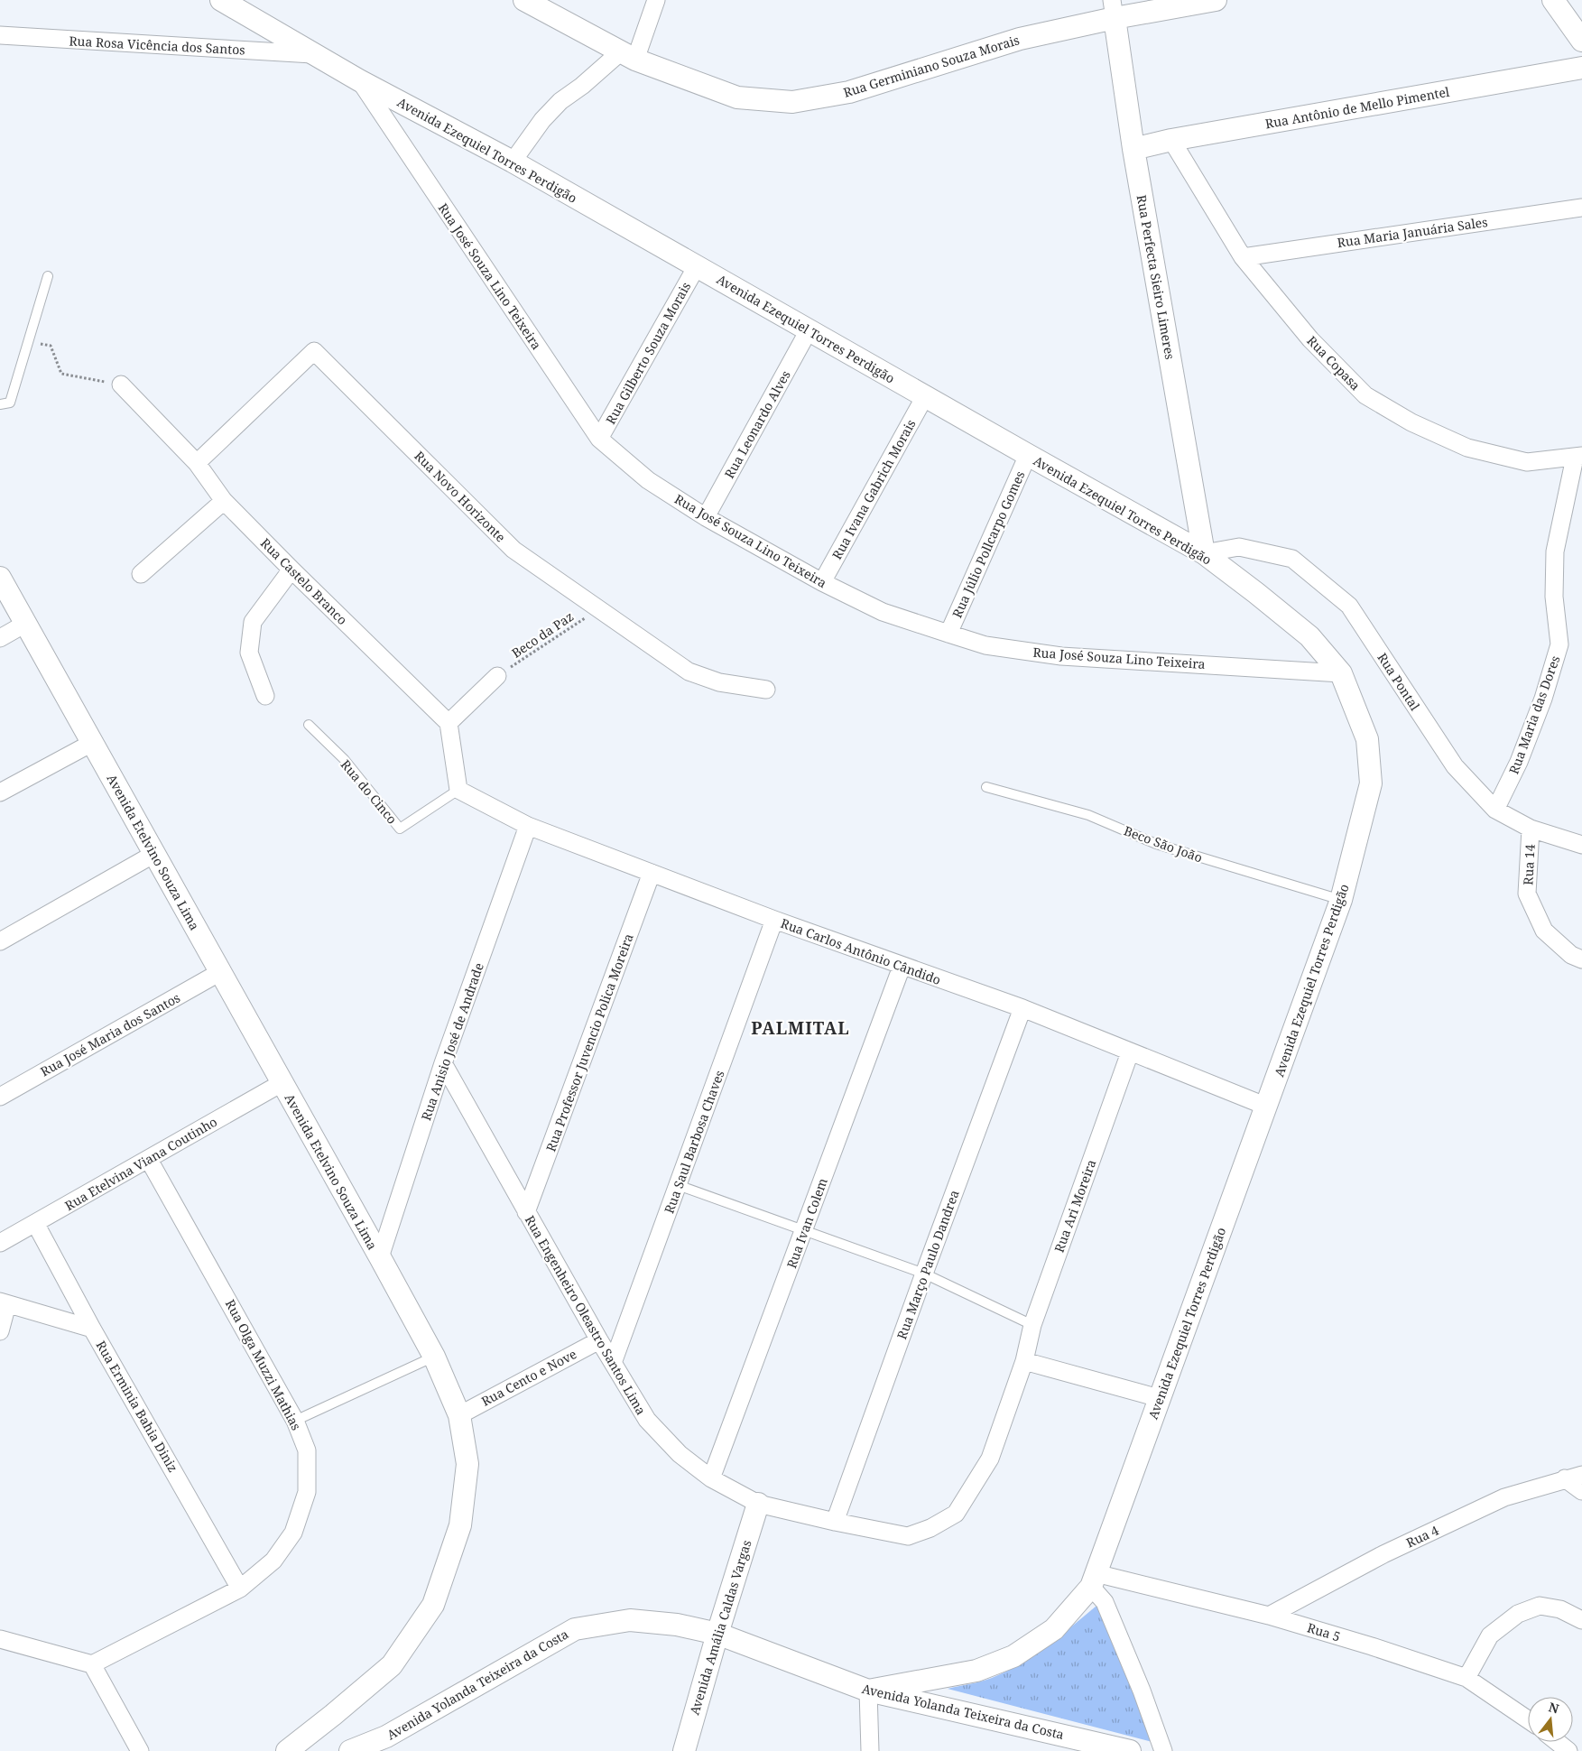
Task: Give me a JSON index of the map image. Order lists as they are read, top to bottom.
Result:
{
  "streets": {
    "street": [
      "Rua Rosa Vicência dos Santos",
      "Rua Germiniano Souza Morais",
      "Rua Antônio de Mello Pimentel",
      "Avenida Ezequiel Torres Perdigão",
      "Rua Maria Januária Sales",
      "Rua José Souza Lino Teixeira",
      "Rua Perfecta Sieiro Limeres",
      "Rua Gilberto Souza Morais",
      "Rua Copasa",
      "Rua Leonardo Alves",
      "Rua Ivana Gabrich Morais",
      "Rua Novo Horizonte",
      "Rua Júlio Pollcarpo Gomes",
      "Rua Castelo Branco",
      "Rua Pontal",
      "Rua Maria das Dores",
      "Avenida Etelvino Souza Lima",
      "Rua 14",
      "Rua Carlos Antônio Cândido",
      "Rua José Maria dos Santos",
      "Rua Anisio José de Andrade",
      "Rua Professor Juvencio Polica Moreira",
      "Rua Saul Barbosa Chaves",
      "Rua Etelvina Viana Coutinho",
      "Rua Ari Moreira",
      "Rua Ivan Colem",
      "Rua Março Paulo Dandrea",
      "Rua Engenheiro Oleastro Santos Lima",
      "Rua Olga Muzzi Mathias",
      "Rua Cento e Nove",
      "Rua Erminia Bahia Diniz",
      "Rua 4",
      "Avenida Amália Caldas Vargas",
      "Rua 5",
      "Avenida Yolanda Teixeira da Costa"
    ],
    "lane": ["Rua do Cinco", "Beco São João"],
    "path": ["Beco da Paz"]
  },
  "crossings": [
    ["Rua Rosa Vicência dos Santos", "Avenida Ezequiel Torres Perdigão"],
    ["Rua Germiniano Souza Morais", "Rua Perfecta Sieiro Limeres"],
    ["Rua Antônio de Mello Pimentel", "Rua Perfecta Sieiro Limeres"],
    ["Rua Antônio de Mello Pimentel", "Rua Copasa"],
    ["Avenida Ezequiel Torres Perdigão", "Rua José Souza Lino Teixeira"],
    ["Avenida Ezequiel Torres Perdigão", "Rua Perfecta Sieiro Limeres"],
    ["Avenida Ezequiel Torres Perdigão", "Rua Gilberto Souza Morais"],
    ["Avenida Ezequiel Torres Perdigão", "Rua Leonardo Alves"],
    ["Avenida Ezequiel Torres Perdigão", "Rua Ivana Gabrich Morais"],
    ["Avenida Ezequiel Torres Perdigão", "Rua Júlio Pollcarpo Gomes"],
    ["Avenida Ezequiel Torres Perdigão", "Rua Pontal"],
    ["Avenida Ezequiel Torres Perdigão", "Beco São João"],
    ["Avenida Ezequiel Torres Perdigão", "Rua Carlos Antônio Cândido"],
    ["Avenida Ezequiel Torres Perdigão", "Rua 5"],
    ["Avenida Ezequiel Torres Perdigão", "Avenida Yolanda Teixeira da Costa"],
    ["Rua Maria Januária Sales", "Rua Copasa"],
    ["Rua José Souza Lino Teixeira", "Rua Gilberto Souza Morais"],
    ["Rua José Souza Lino Teixeira", "Rua Leonardo Alves"],
    ["Rua José Souza Lino Teixeira", "Rua Ivana Gabrich Morais"],
    ["Rua José Souza Lino Teixeira", "Rua Júlio Pollcarpo Gomes"],
    ["Rua Perfecta Sieiro Limeres", "Rua Pontal"],
    ["Rua Copasa", "Rua Maria das Dores"],
    ["Rua Novo Horizonte", "Rua Castelo Branco"],
    ["Rua Novo Horizonte", "Beco da Paz"],
    ["Rua Pontal", "Rua Maria das Dores"],
    ["Rua Pontal", "Rua 14"],
    ["Rua do Cinco", "Rua Carlos Antônio Cândido"],
    ["Avenida Etelvino Souza Lima", "Rua José Maria dos Santos"],
    ["Avenida Etelvino Souza Lima", "Rua Anisio José de Andrade"],
    ["Avenida Etelvino Souza Lima", "Rua Etelvina Viana Coutinho"],
    ["Avenida Etelvino Souza Lima", "Rua Cento e Nove"],
    ["Rua Carlos Antônio Cândido", "Rua Anisio José de Andrade"],
    ["Rua Carlos Antônio Cândido", "Rua Professor Juvencio Polica Moreira"],
    ["Rua Carlos Antônio Cândido", "Rua Saul Barbosa Chaves"],
    ["Rua Carlos Antônio Cândido", "Rua Ari Moreira"],
    ["Rua Carlos Antônio Cândido", "Rua Ivan Colem"],
    ["Rua Carlos Antônio Cândido", "Rua Março Paulo Dandrea"],
    ["Rua Anisio José de Andrade", "Rua Engenheiro Oleastro Santos Lima"],
    ["Rua Professor Juvencio Polica Moreira", "Rua Engenheiro Oleastro Santos Lima"],
    ["Rua Saul Barbosa Chaves", "Rua Engenheiro Oleastro Santos Lima"],
    ["Rua Etelvina Viana Coutinho", "Rua Olga Muzzi Mathias"],
    ["Rua Etelvina Viana Coutinho", "Rua Erminia Bahia Diniz"],
    ["Rua Ari Moreira", "Rua Engenheiro Oleastro Santos Lima"],
    ["Rua Ivan Colem", "Rua Engenheiro Oleastro Santos Lima"],
    ["Rua Março Paulo Dandrea", "Rua Engenheiro Oleastro Santos Lima"],
    ["Rua Engenheiro Oleastro Santos Lima", "Rua Cento e Nove"],
    ["Rua Engenheiro Oleastro Santos Lima", "Avenida Amália Caldas Vargas"],
    ["Rua Olga Muzzi Mathias", "Rua Erminia Bahia Diniz"],
    ["Rua 4", "Rua 5"],
    ["Avenida Amália Caldas Vargas", "Avenida Yolanda Teixeira da Costa"]
  ],
  "districts": ["PALMITAL"],
  "north": "top"
}
